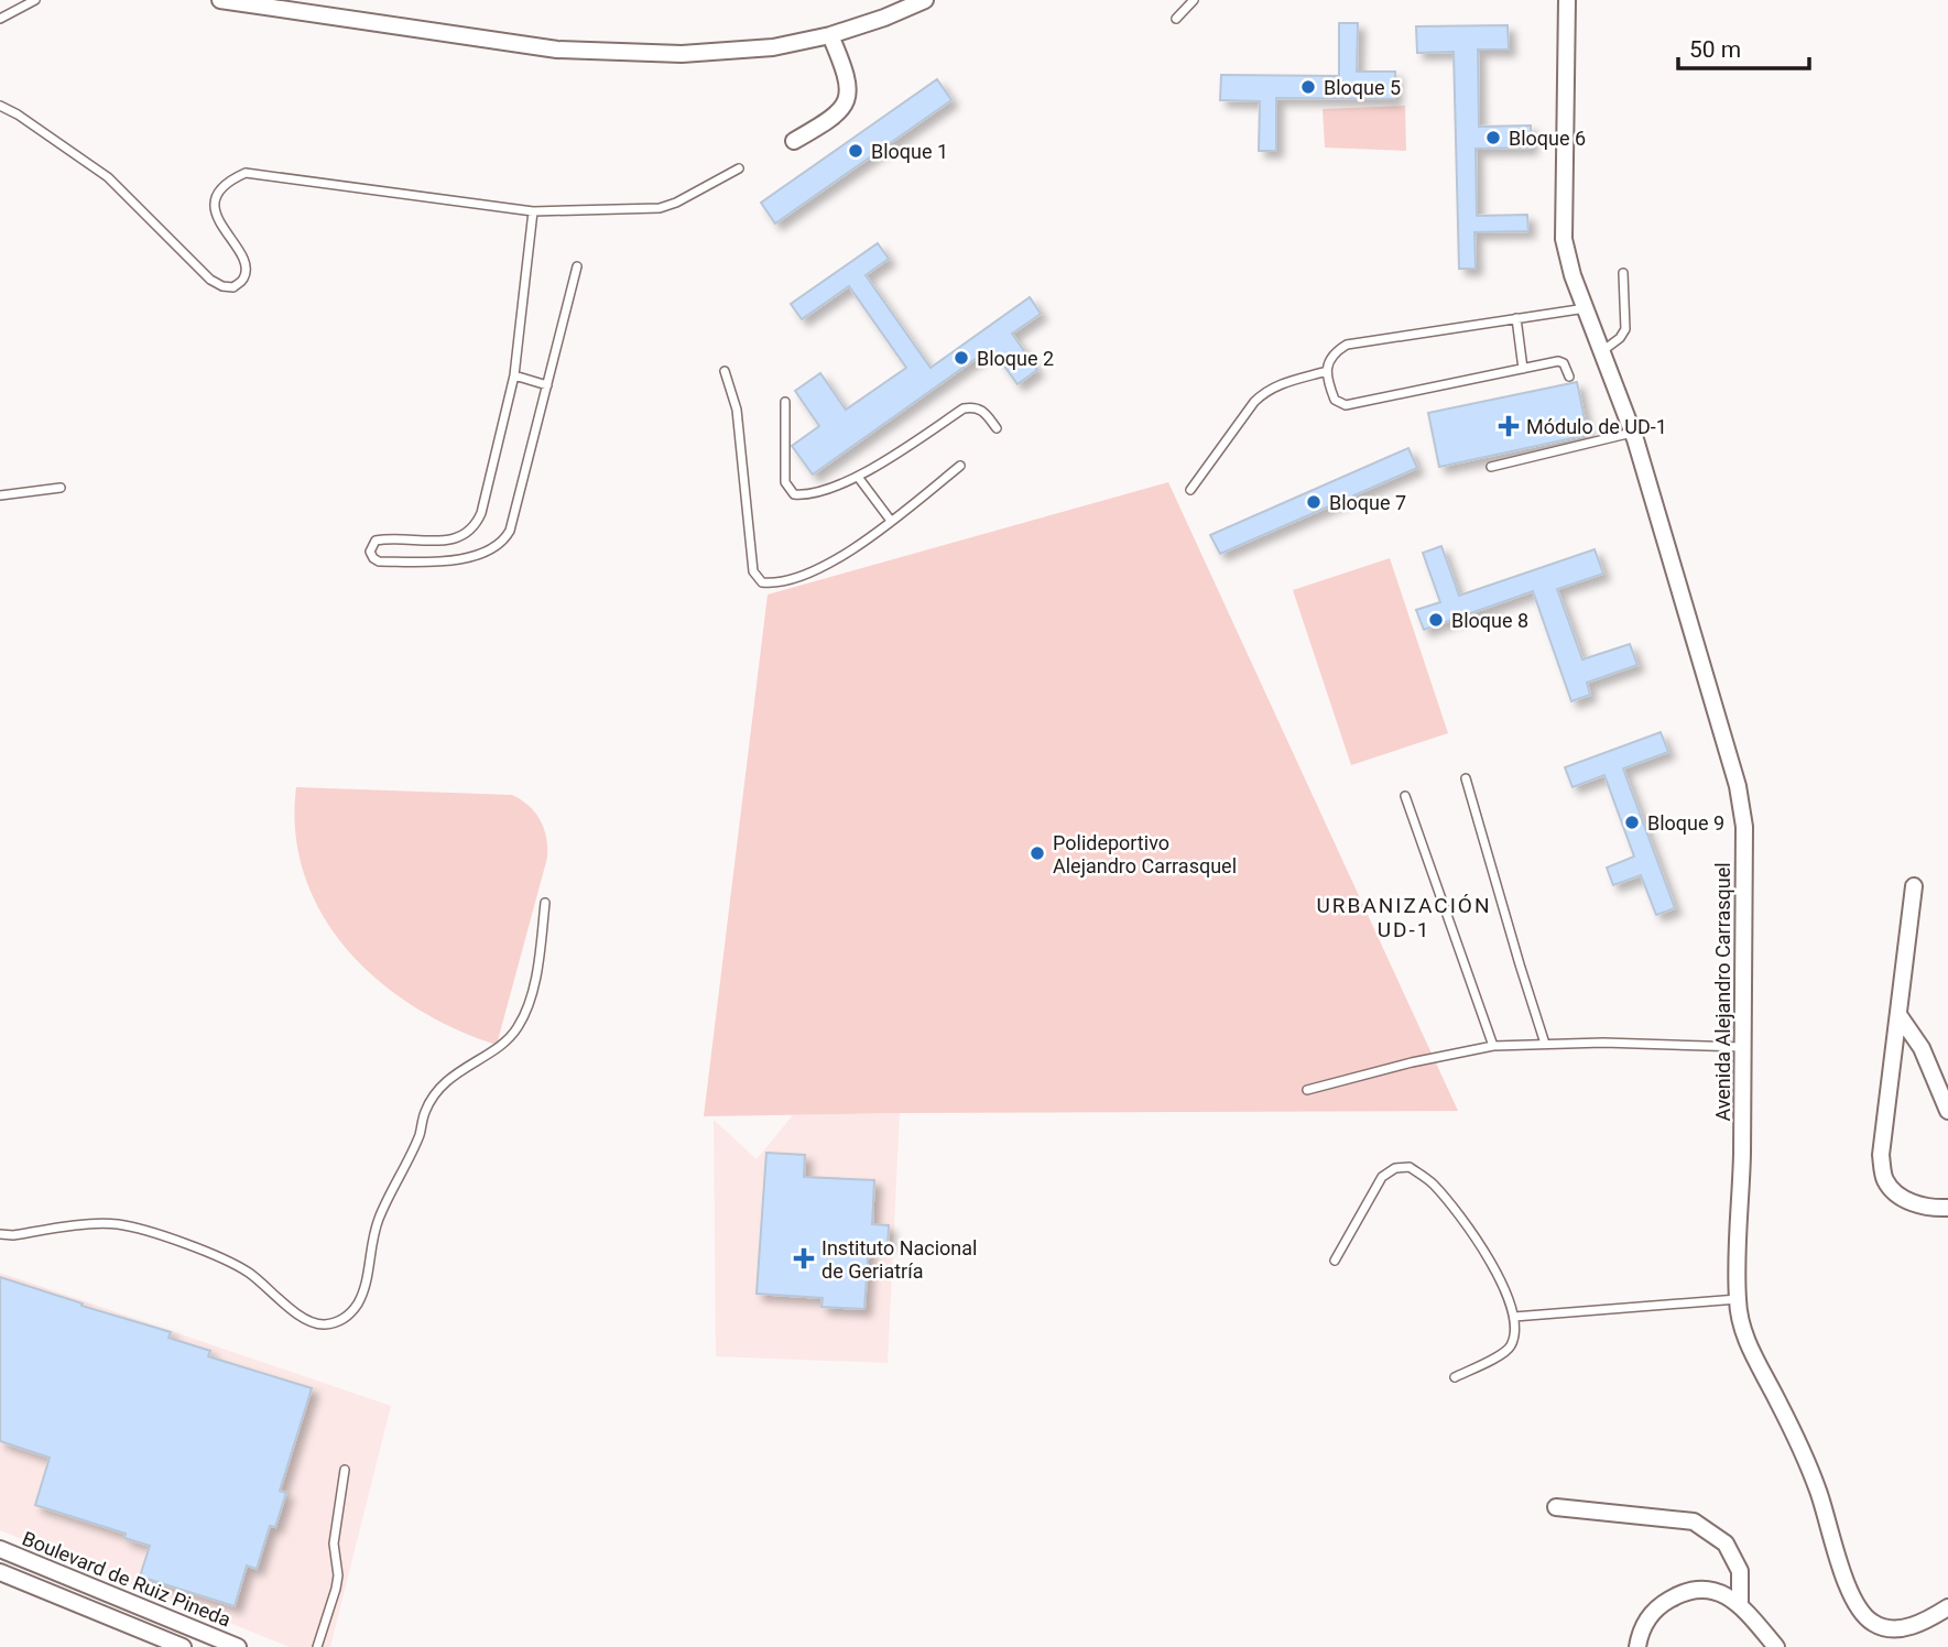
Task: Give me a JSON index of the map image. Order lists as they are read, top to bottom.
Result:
{
  "streets": {
    "street": ["Avenida Alejandro Carrasquel", "Boulevard de Ruiz Pineda"]
  },
  "districts": ["URBANIZACIÓN UD-1"],
  "places": {
    "other": [
      "Bloque 5",
      "Bloque 6",
      "Bloque 1",
      "Bloque 2",
      "Bloque 7",
      "Bloque 8",
      "Bloque 9",
      "Polideportivo Alejandro Carrasquel"
    ],
    "health": ["Módulo de UD-1", "Instituto Nacional de Geriatría"]
  },
  "scale_bar": "50 m"
}
